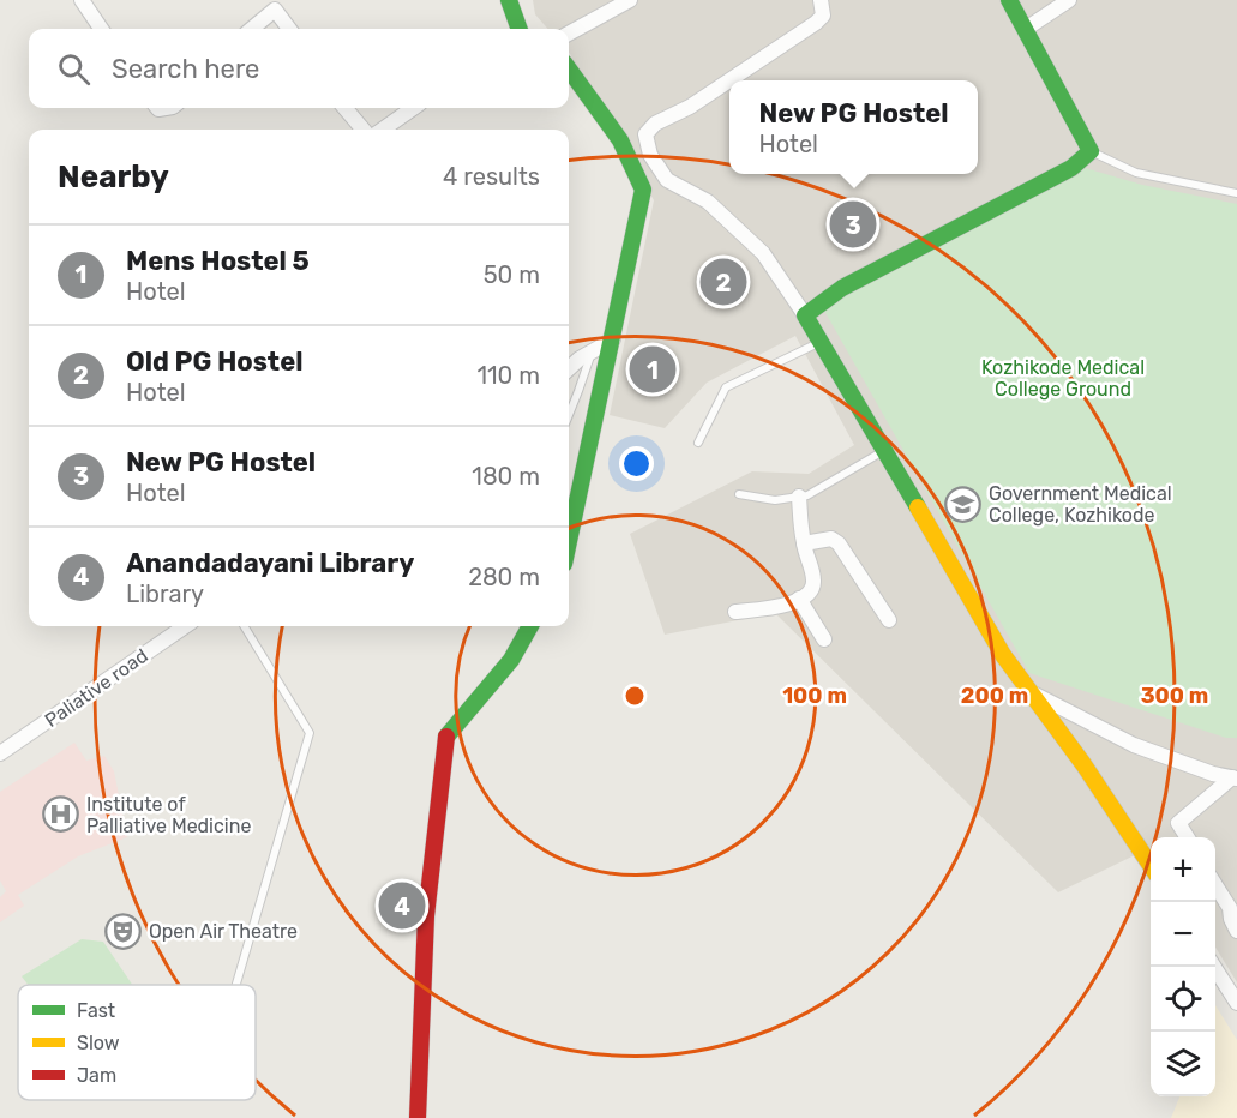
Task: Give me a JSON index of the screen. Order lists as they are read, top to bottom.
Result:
{
  "streets": {
    "street": ["Paliative road"]
  },
  "parks": ["Kozhikode Medical College Ground"],
  "places": {
    "school or university": ["Government Medical College, Kozhikode"],
    "hospital": ["Institute of Palliative Medicine"],
    "theatre": ["Open Air Theatre"]
  },
  "legend": ["Fast", "Slow", "Jam"],
  "page": {
    "search": "Search here",
    "popup": ["New PG Hostel", "Hotel"],
    "heading": ["Nearby", "4 results"],
    "pins": [
      "3",
      "2",
      "1",
      "4"
    ],
    "list": [
      {
        "mark": "1",
        "name": "Mens Hostel 5",
        "note": "Hotel",
        "value": "50 m"
      },
      {
        "mark": "2",
        "name": "Old PG Hostel",
        "note": "Hotel",
        "value": "110 m"
      },
      {
        "mark": "3",
        "name": "New PG Hostel",
        "note": "Hotel",
        "value": "180 m"
      },
      {
        "mark": "4",
        "name": "Anandadayani Library",
        "note": "Library",
        "value": "280 m"
      }
    ],
    "map_buttons": ["+", "−"]
  },
  "rings": ["100 m", "200 m", "300 m"]
}
